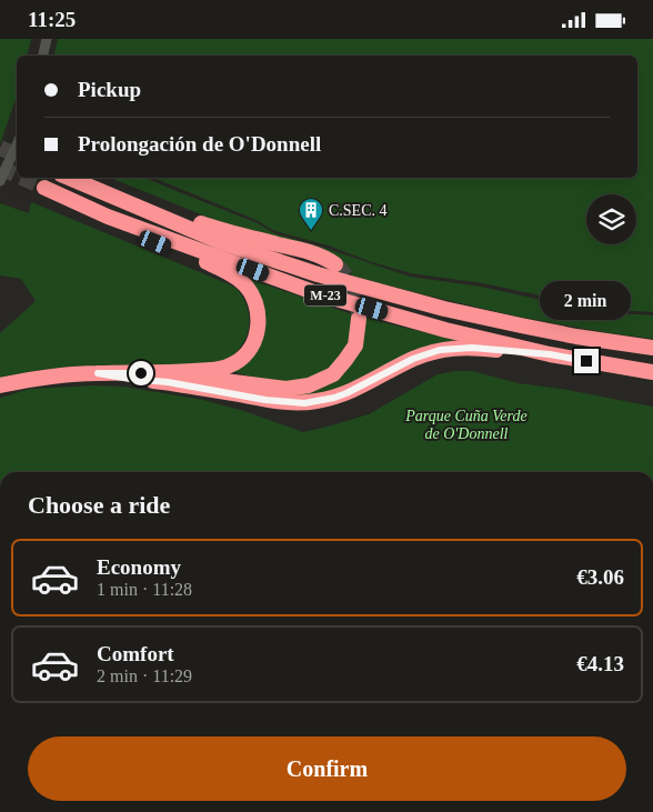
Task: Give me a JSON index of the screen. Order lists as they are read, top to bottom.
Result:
{
  "streets": {
    "highway": ["M-23"]
  },
  "parks": ["Parque Cuña Verde de O'Donnell"],
  "places": {
    "building": ["C.SEC. 4"]
  },
  "page": {
    "status": "11:25",
    "banner": ["Pickup", "Prolongación de O'Donnell"],
    "bubble": "2 min",
    "heading": "Choose a ride",
    "list": [
      {
        "name": "Economy",
        "note": "1 min · 11:28",
        "value": "€3.06"
      },
      {
        "name": "Comfort",
        "note": "2 min · 11:29",
        "value": "€4.13"
      }
    ],
    "buttons": "Confirm"
  }
}
